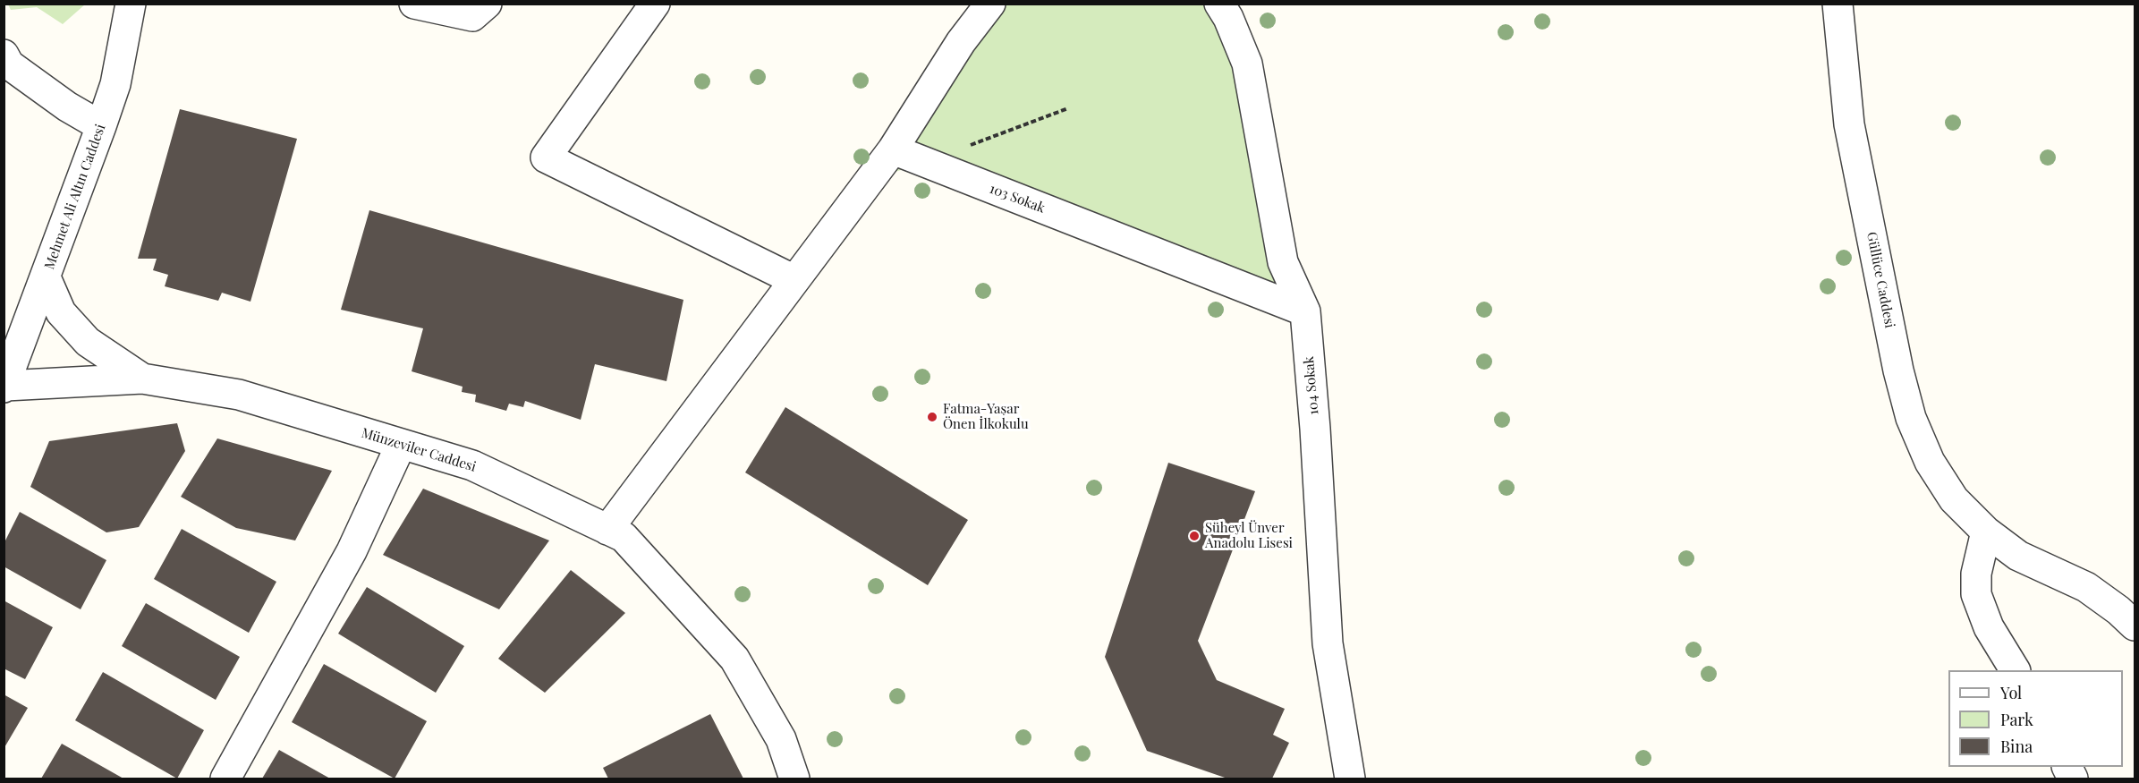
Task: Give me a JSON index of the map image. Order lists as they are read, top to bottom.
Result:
{
  "streets": {
    "street": [
      "Mehmet Ali Altın Caddesi",
      "103 Sokak",
      "Güllüce Caddesi",
      "104 Sokak",
      "Münzeviler Caddesi"
    ]
  },
  "crossings": [
    ["Mehmet Ali Altın Caddesi", "Münzeviler Caddesi"],
    ["103 Sokak", "104 Sokak"]
  ],
  "places": ["Fatma-Yaşar Önen İlkokulu", "Süheyl Ünver Anadolu Lisesi"],
  "legend": ["Yol", "Park", "Bina"]
}
